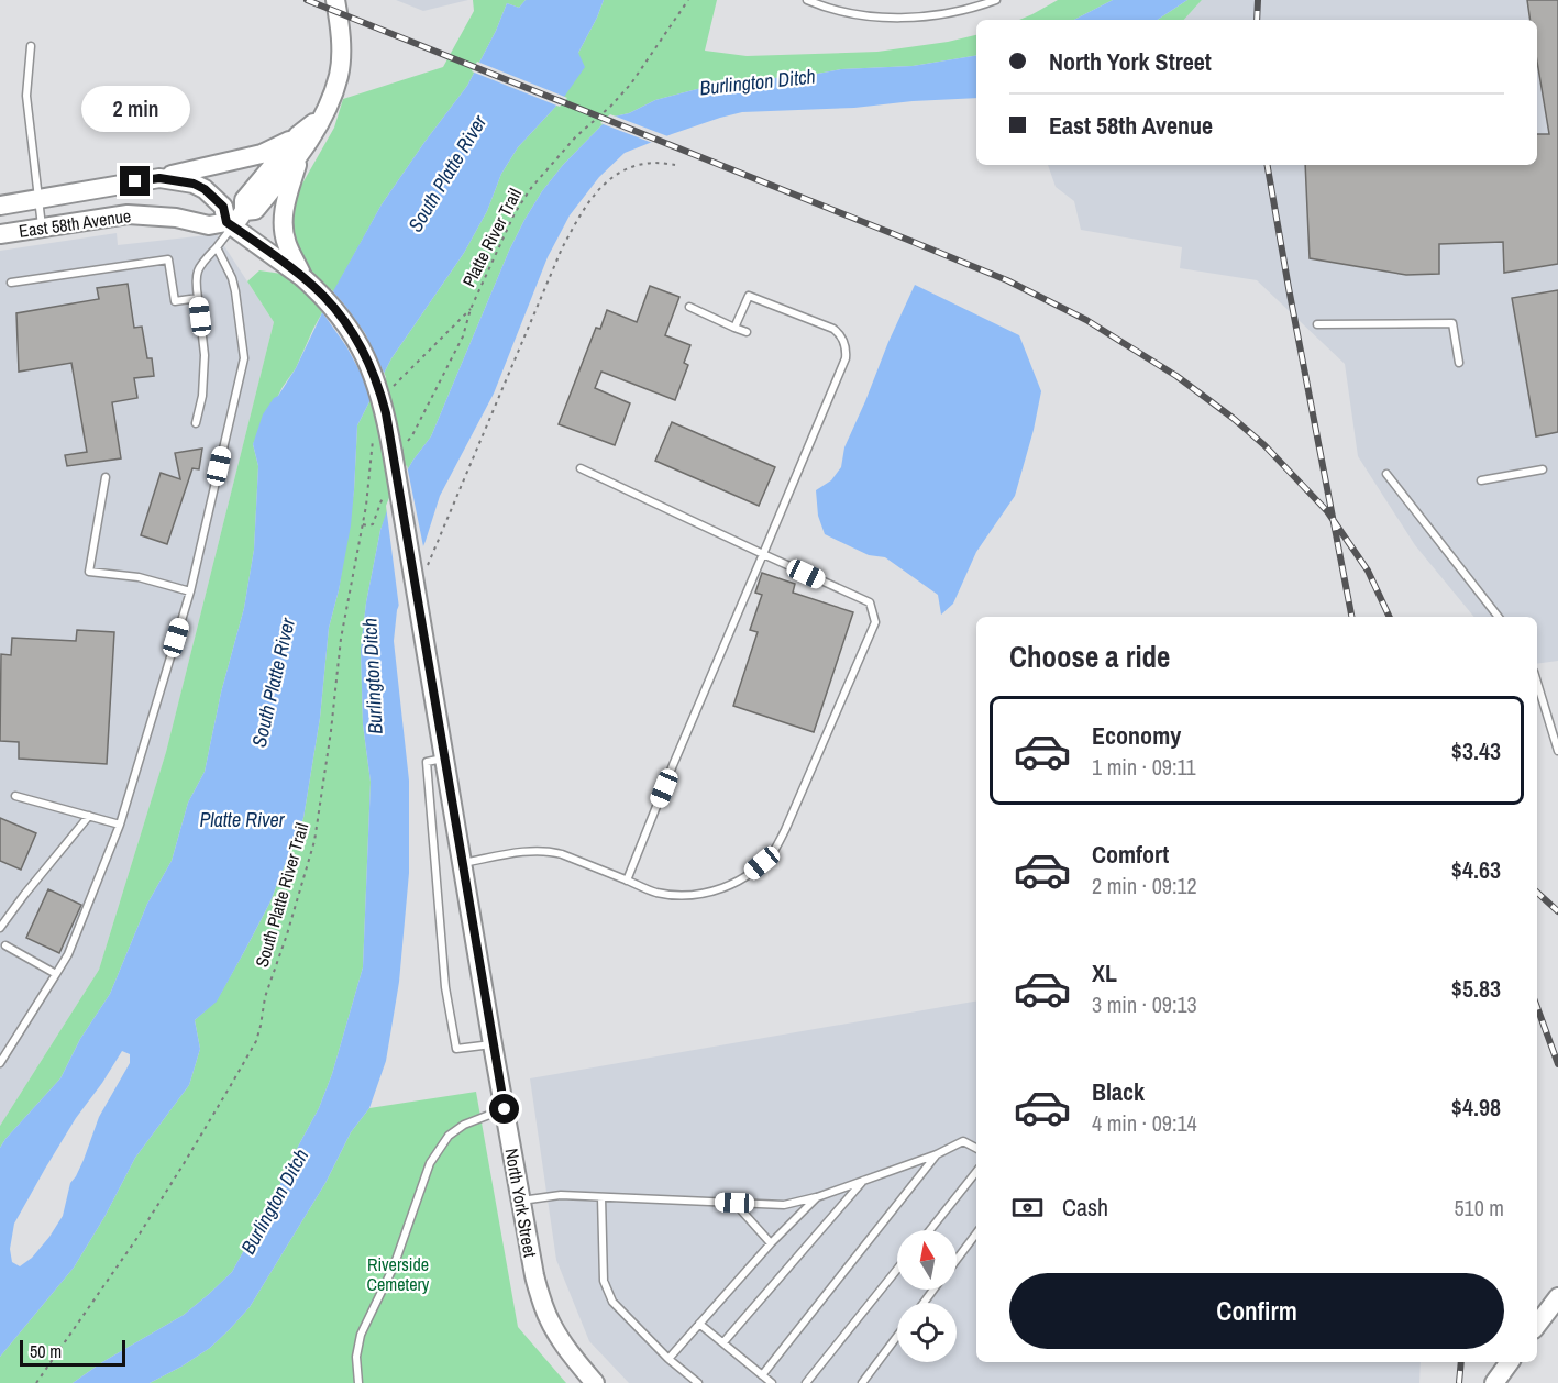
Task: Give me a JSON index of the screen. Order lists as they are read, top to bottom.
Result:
{
  "streets": {
    "main road": ["East 58th Avenue", "North York Street"],
    "path": ["Platte River Trail", "South Platte River Trail"]
  },
  "crossings": [
    ["East 58th Avenue", "North York Street"],
    ["Platte River Trail", "North York Street"]
  ],
  "water": ["Burlington Ditch", "South Platte River", "Platte River"],
  "parks": ["Riverside Cemetery"],
  "scale_bar": "50 m",
  "north": "top",
  "page": {
    "banner": ["North York Street", "East 58th Avenue"],
    "bubble": "2 min",
    "heading": "Choose a ride",
    "list": [
      {
        "name": "Economy",
        "note": "1 min · 09:11",
        "value": "$3.43"
      },
      {
        "name": "Comfort",
        "note": "2 min · 09:12",
        "value": "$4.63"
      },
      {
        "name": "XL",
        "note": "3 min · 09:13",
        "value": "$5.83"
      },
      {
        "name": "Black",
        "note": "4 min · 09:14",
        "value": "$4.98"
      }
    ],
    "pay": ["Cash", "510 m"],
    "buttons": "Confirm",
    "scale": "50 m"
  }
}
